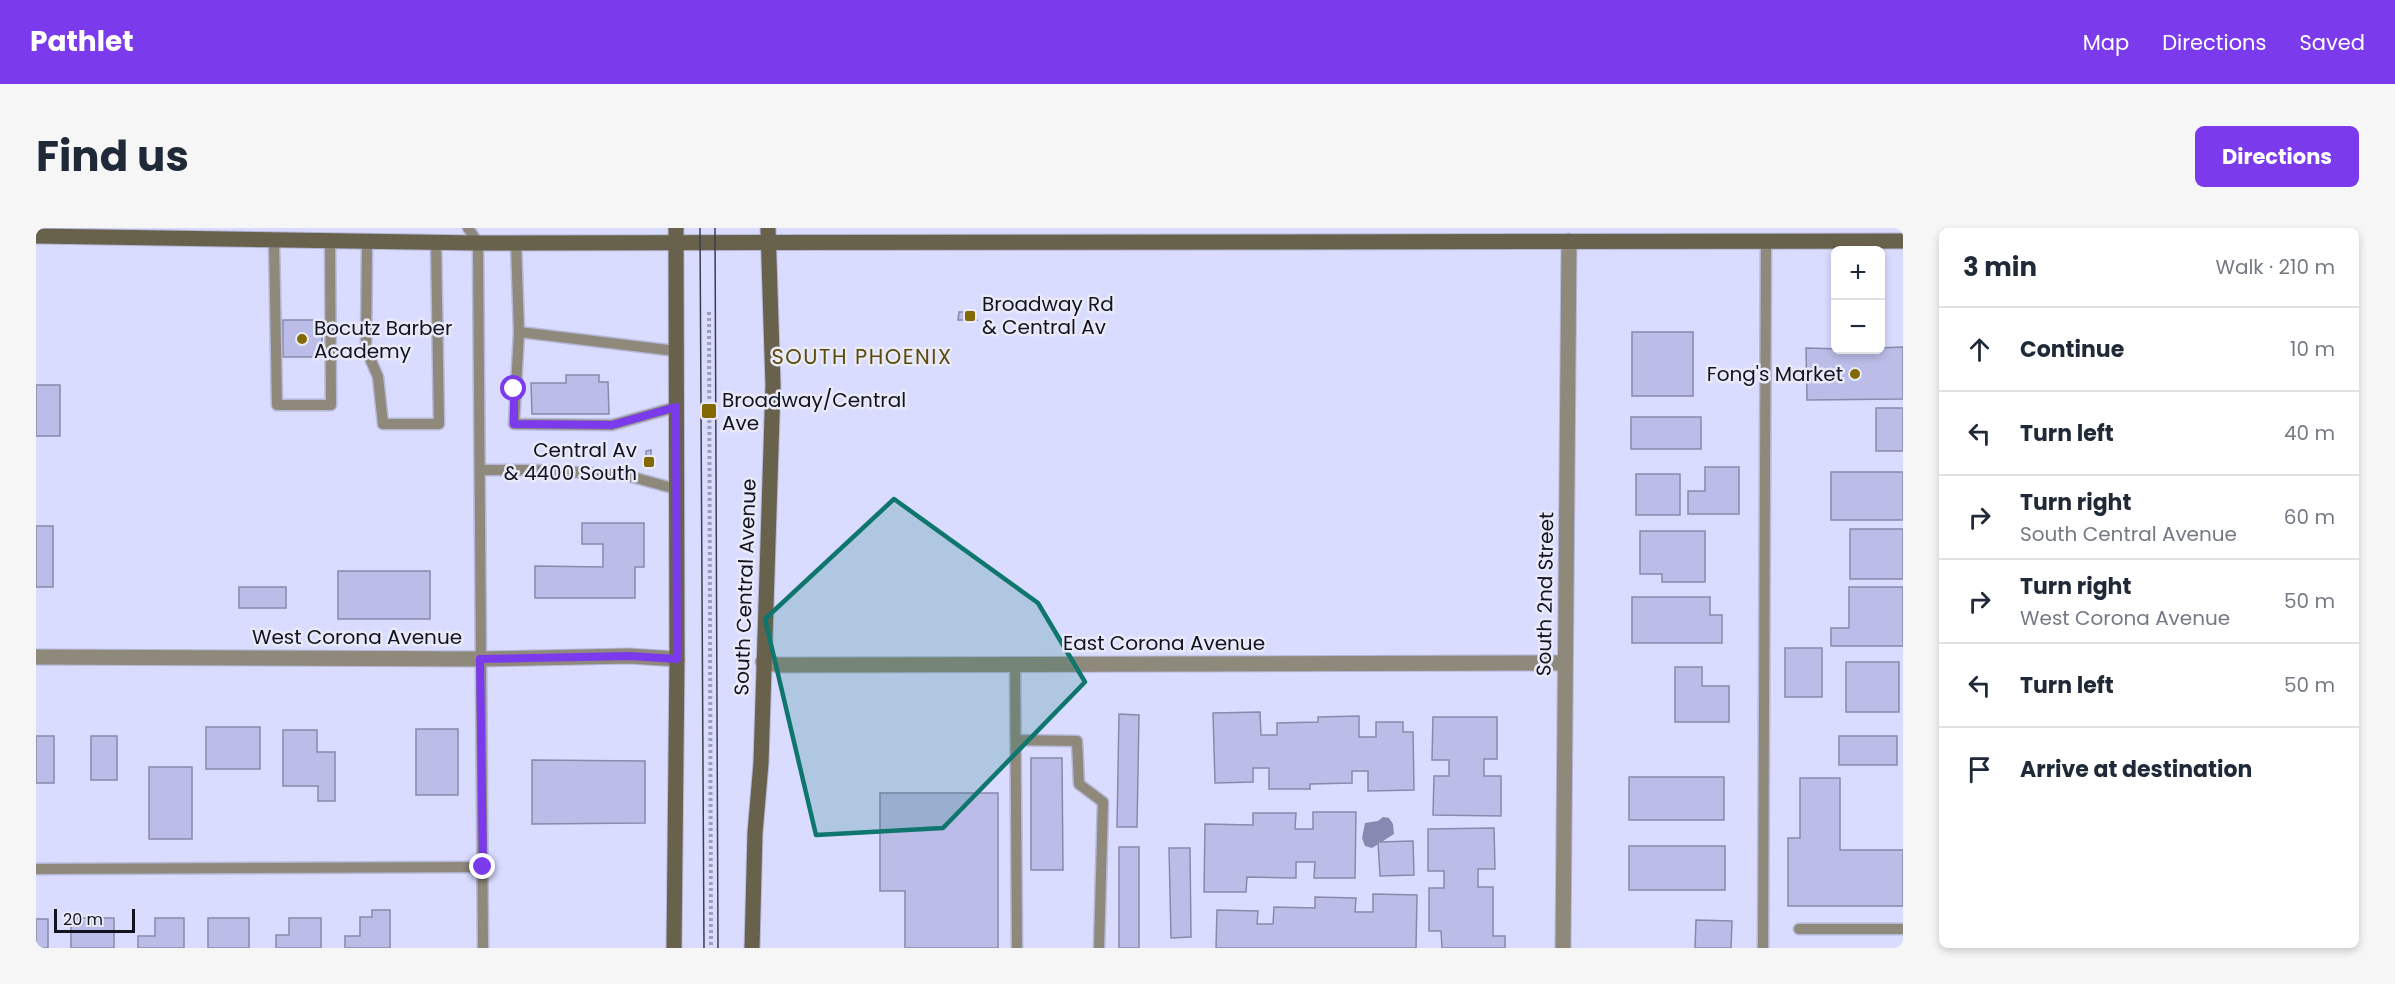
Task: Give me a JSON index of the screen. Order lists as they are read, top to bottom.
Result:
{
  "streets": {
    "main road": ["South Central Avenue"],
    "street": ["South 2nd Street", "West Corona Avenue", "East Corona Avenue"]
  },
  "crossings": [
    ["South Central Avenue", "East Corona Avenue"],
    ["South 2nd Street", "East Corona Avenue"]
  ],
  "districts": ["SOUTH PHOENIX"],
  "places": {
    "transit": ["Broadway Rd & Central Av", "Broadway/Central Ave", "Central Av & 4400 South"],
    "other": ["Bocutz Barber Academy", "Fong's Market"]
  },
  "scale_bar": "20 m",
  "page": {
    "header": "Pathlet",
    "nav": ["Map", "Directions", "Saved"],
    "title": "Find us",
    "buttons": "Directions",
    "heading": ["3 min", "Walk · 210 m"],
    "map_buttons": ["+", "−"],
    "list": [
      ["Continue", "10 m"],
      ["Turn left", "40 m"],
      ["Turn right", "South Central Avenue", "60 m"],
      ["Turn right", "West Corona Avenue", "50 m"],
      ["Turn left", "50 m"],
      "Arrive at destination"
    ],
    "scale": "20 m"
  }
}
